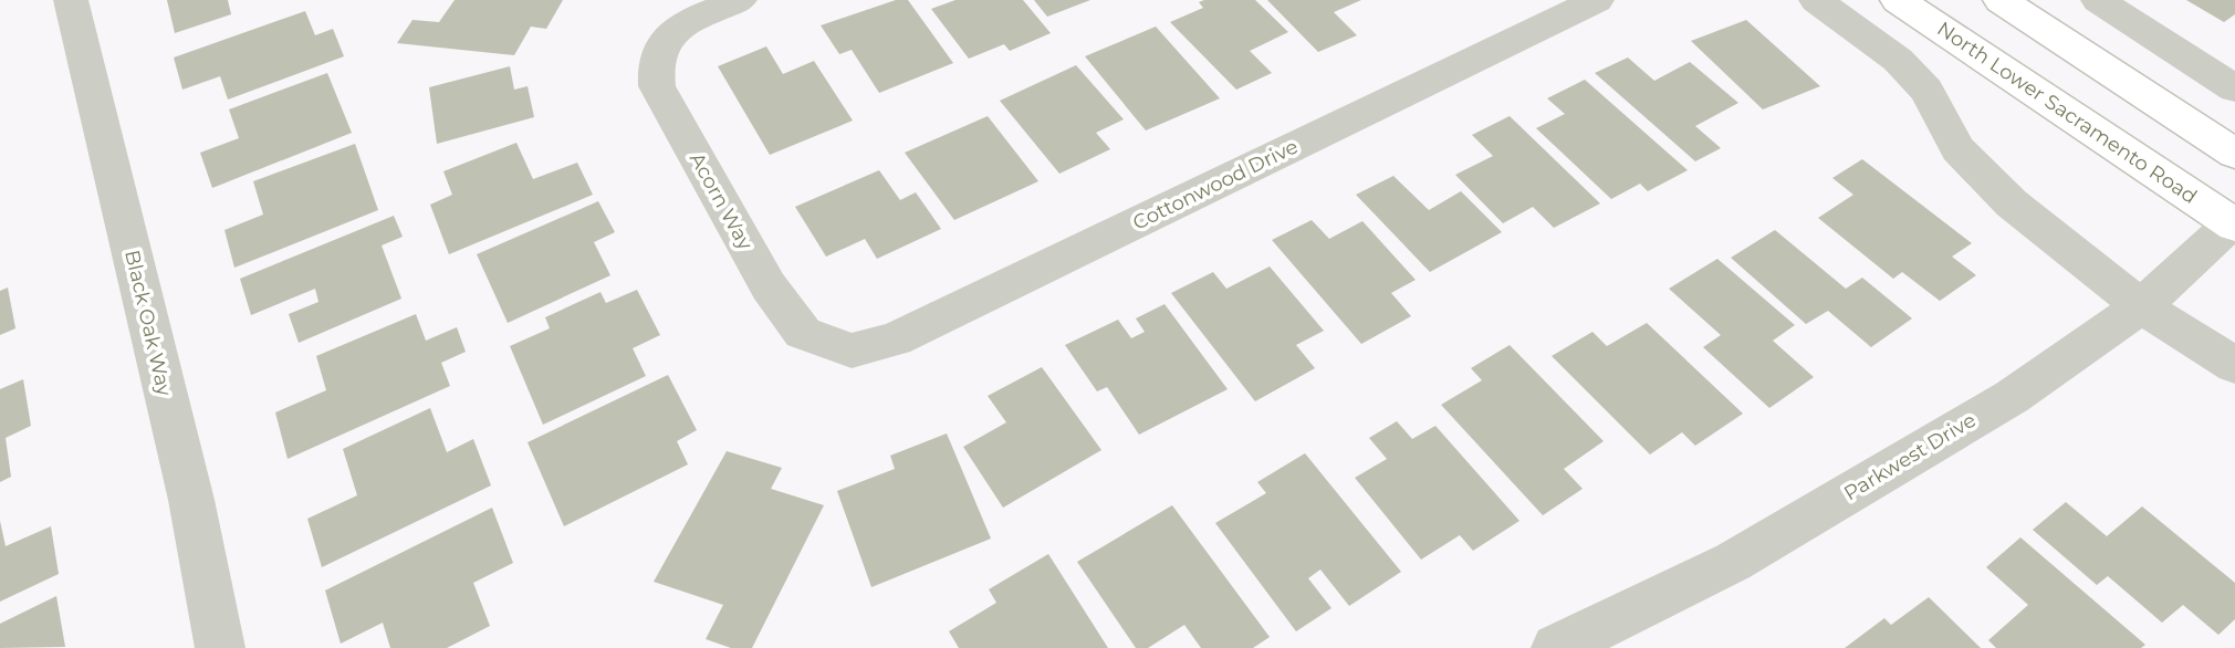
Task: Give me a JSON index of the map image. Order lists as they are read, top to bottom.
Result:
{
  "streets": {
    "main road": ["North Lower Sacramento Road"],
    "street": [
      "Cottonwood Drive",
      "Acorn Way",
      "Black Oak Way",
      "Parkwest Drive"
    ]
  },
  "crossings": [
    ["North Lower Sacramento Road", "Parkwest Drive"],
    ["Cottonwood Drive", "Acorn Way"]
  ]
}
